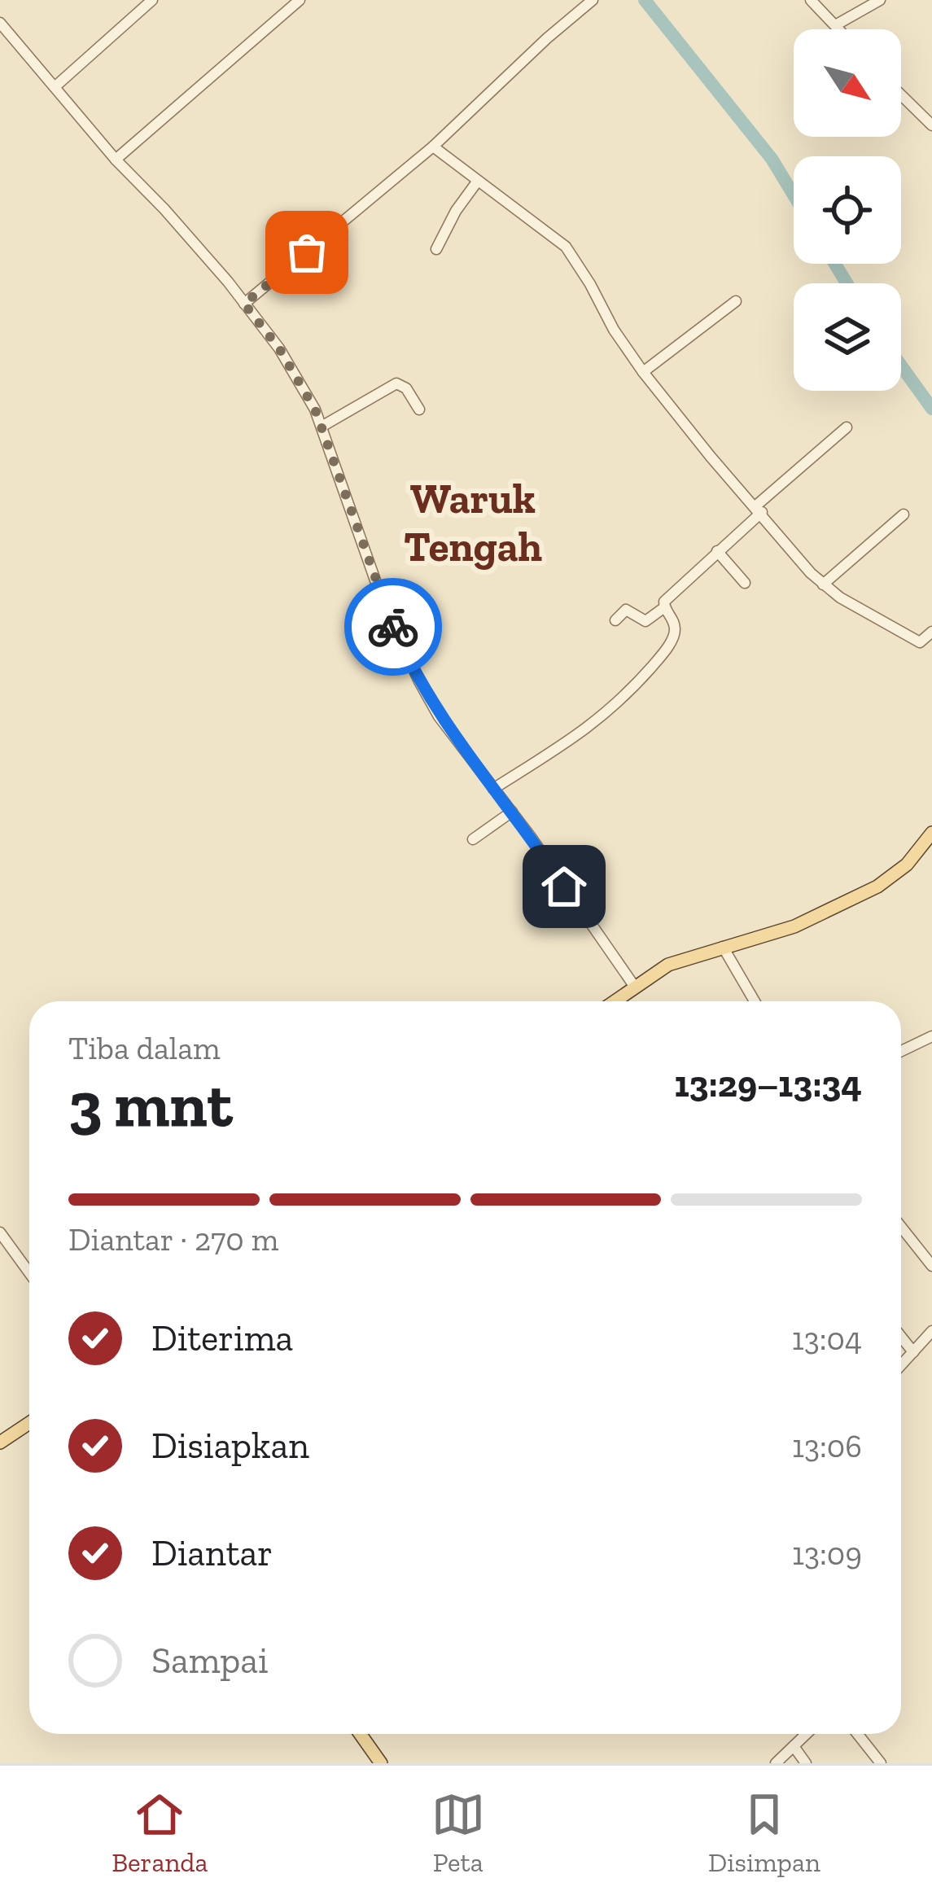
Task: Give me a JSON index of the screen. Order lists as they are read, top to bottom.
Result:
{
  "districts": ["Waruk Tengah"],
  "north": "bottom right",
  "page": {
    "heading": ["3 mnt", "Tiba dalam", "13:29–13:34"],
    "bar": "Diantar · 270 m",
    "list": [
      ["Diterima", "13:04"],
      ["Disiapkan", "13:06"],
      ["Diantar", "13:09"],
      "Sampai"
    ],
    "tabs": ["Beranda", "Peta", "Disimpan"]
  }
}
